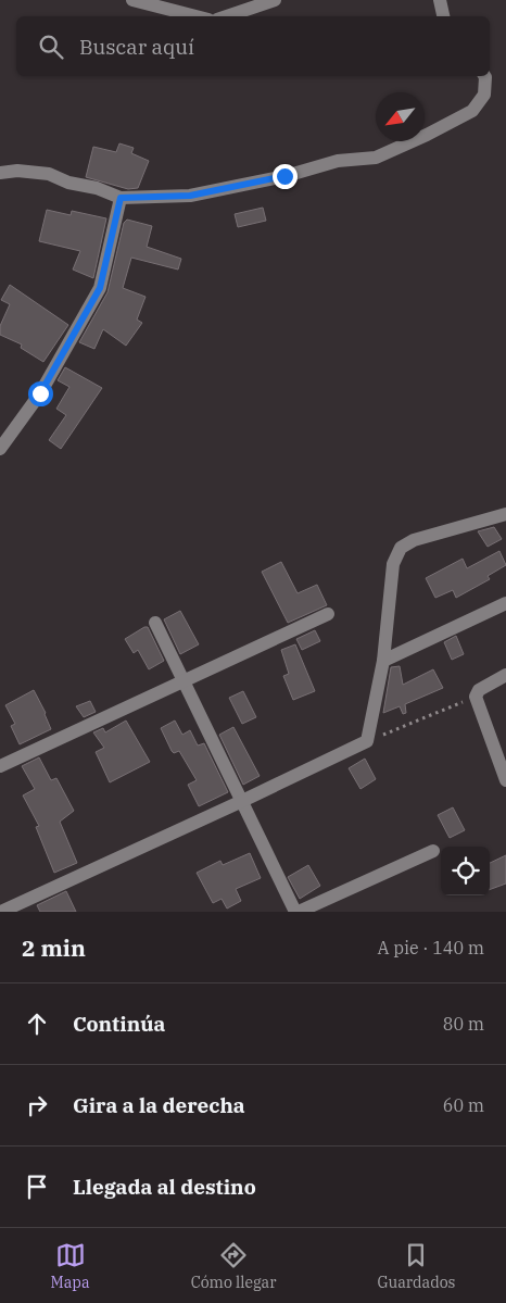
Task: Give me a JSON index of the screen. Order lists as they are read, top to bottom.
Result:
{
  "north": "bottom left",
  "page": {
    "search": "Buscar aquí",
    "heading": ["2 min", "A pie · 140 m"],
    "list": [
      ["Continúa", "80 m"],
      ["Gira a la derecha", "60 m"],
      "Llegada al destino"
    ],
    "nav": ["Mapa", "Cómo llegar", "Guardados"]
  }
}
